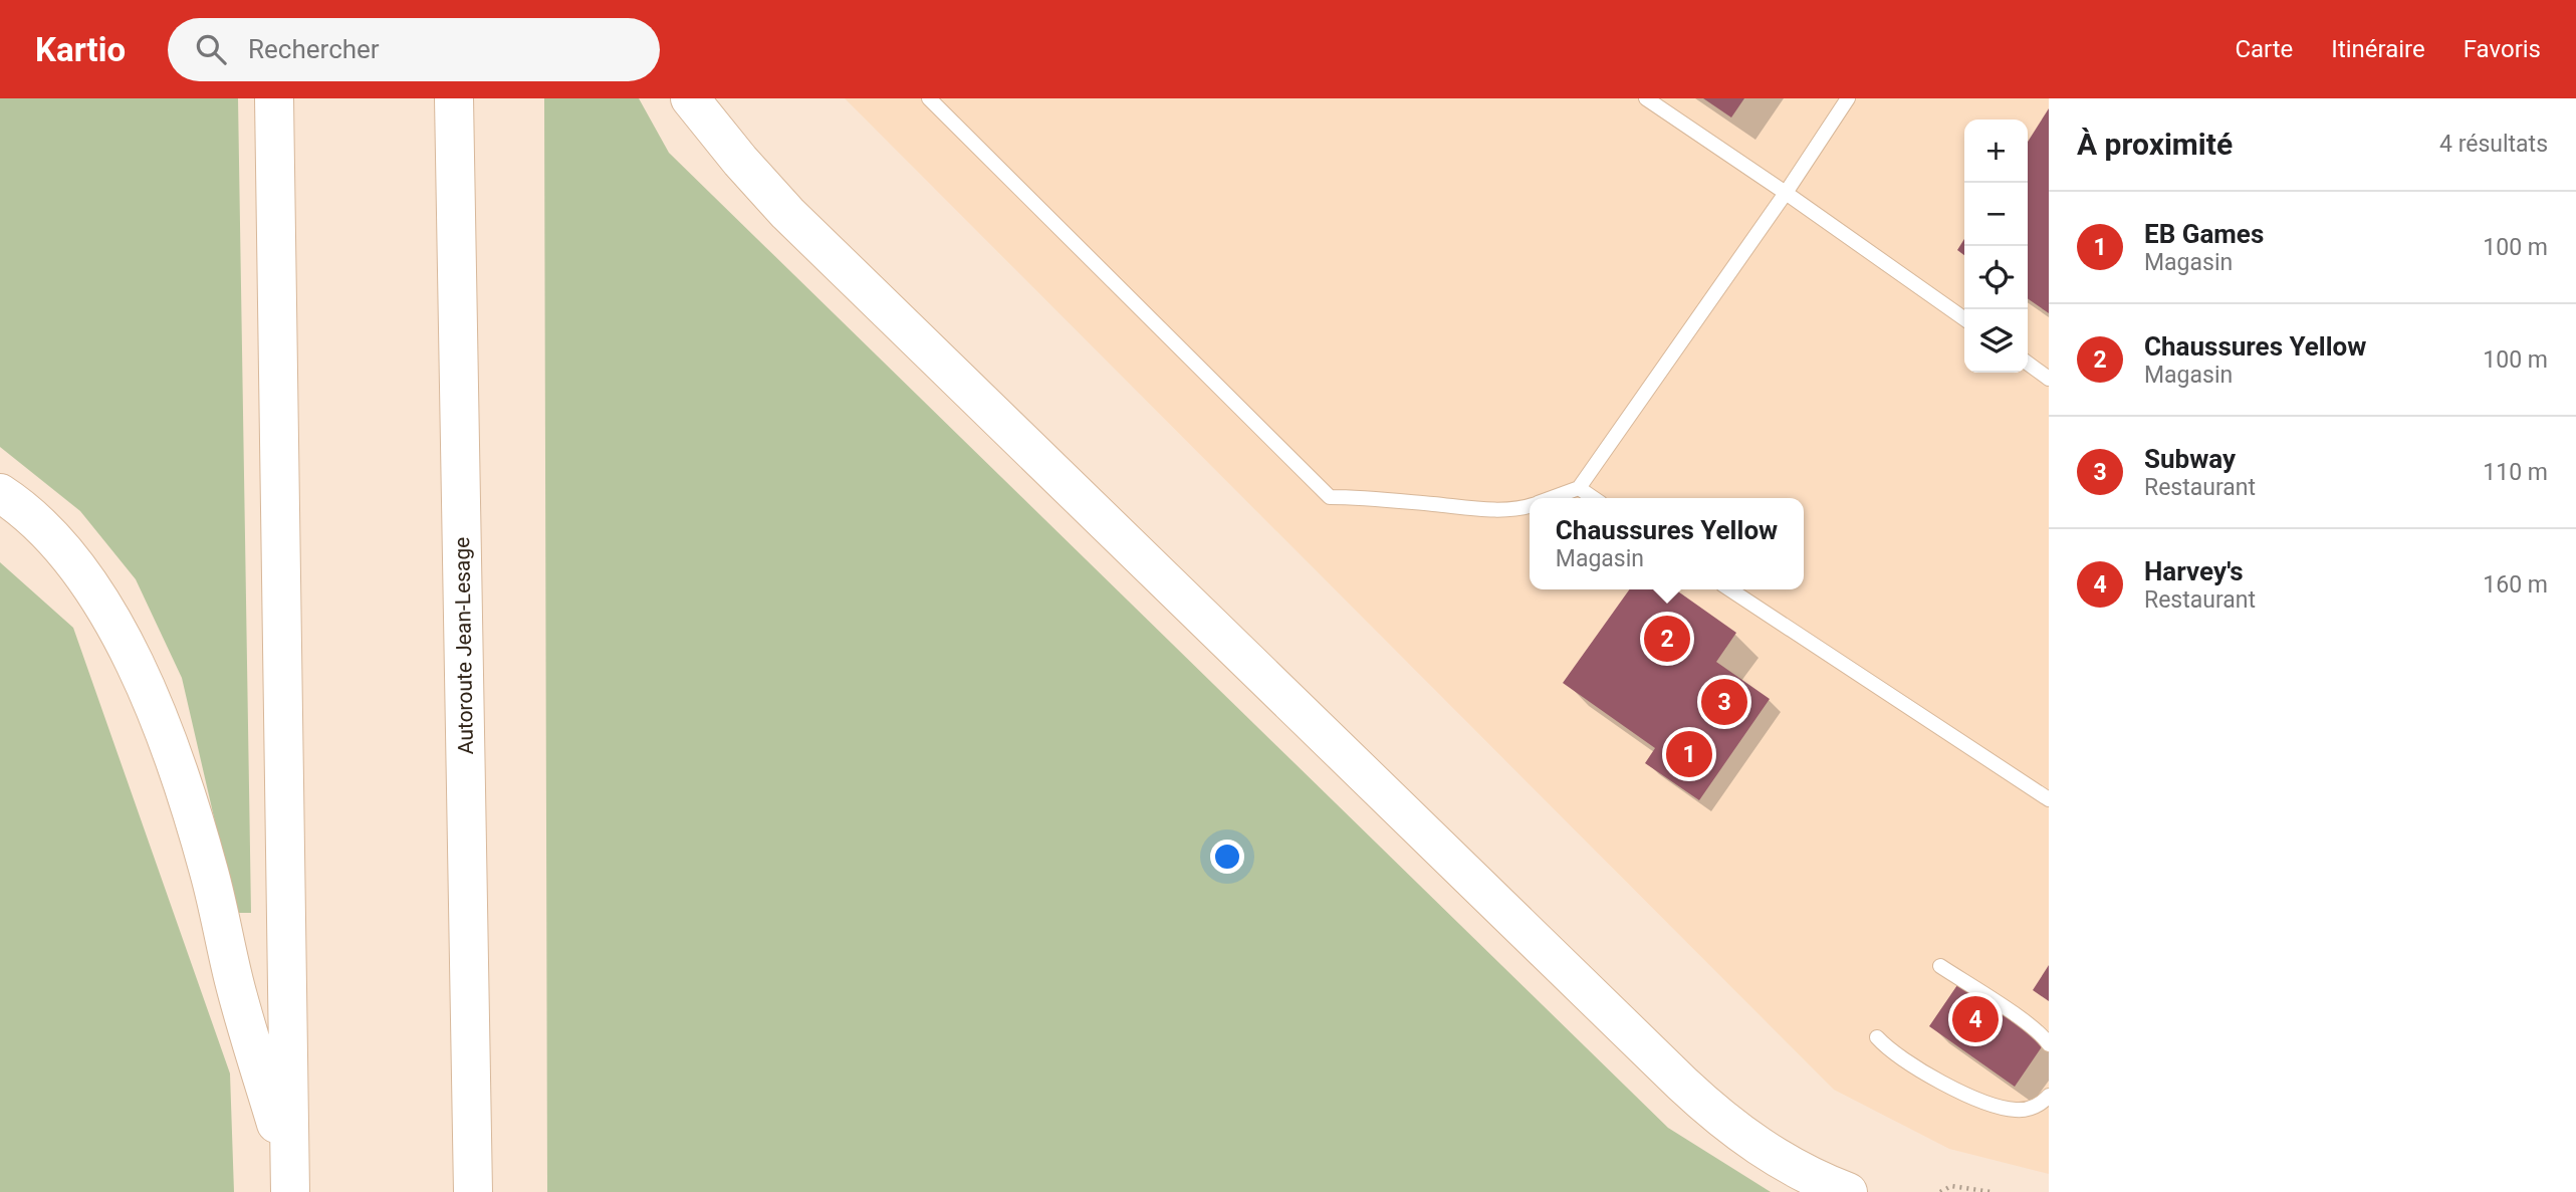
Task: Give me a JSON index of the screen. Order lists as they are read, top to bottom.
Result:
{
  "streets": {
    "highway": ["Autoroute Jean-Lesage"]
  },
  "page": {
    "header": "Kartio",
    "search": "Rechercher",
    "nav": ["Carte", "Itinéraire", "Favoris"],
    "heading": ["À proximité", "4 résultats"],
    "map_buttons": ["+", "−"],
    "list": [
      {
        "mark": "1",
        "name": "EB Games",
        "note": "Magasin",
        "value": "100 m"
      },
      {
        "mark": "2",
        "name": "Chaussures Yellow",
        "note": "Magasin",
        "value": "100 m"
      },
      {
        "mark": "3",
        "name": "Subway",
        "note": "Restaurant",
        "value": "110 m"
      },
      {
        "mark": "4",
        "name": "Harvey's",
        "note": "Restaurant",
        "value": "160 m"
      }
    ],
    "popup": ["Chaussures Yellow", "Magasin"],
    "pins": [
      "2",
      "3",
      "1",
      "4"
    ]
  }
}
